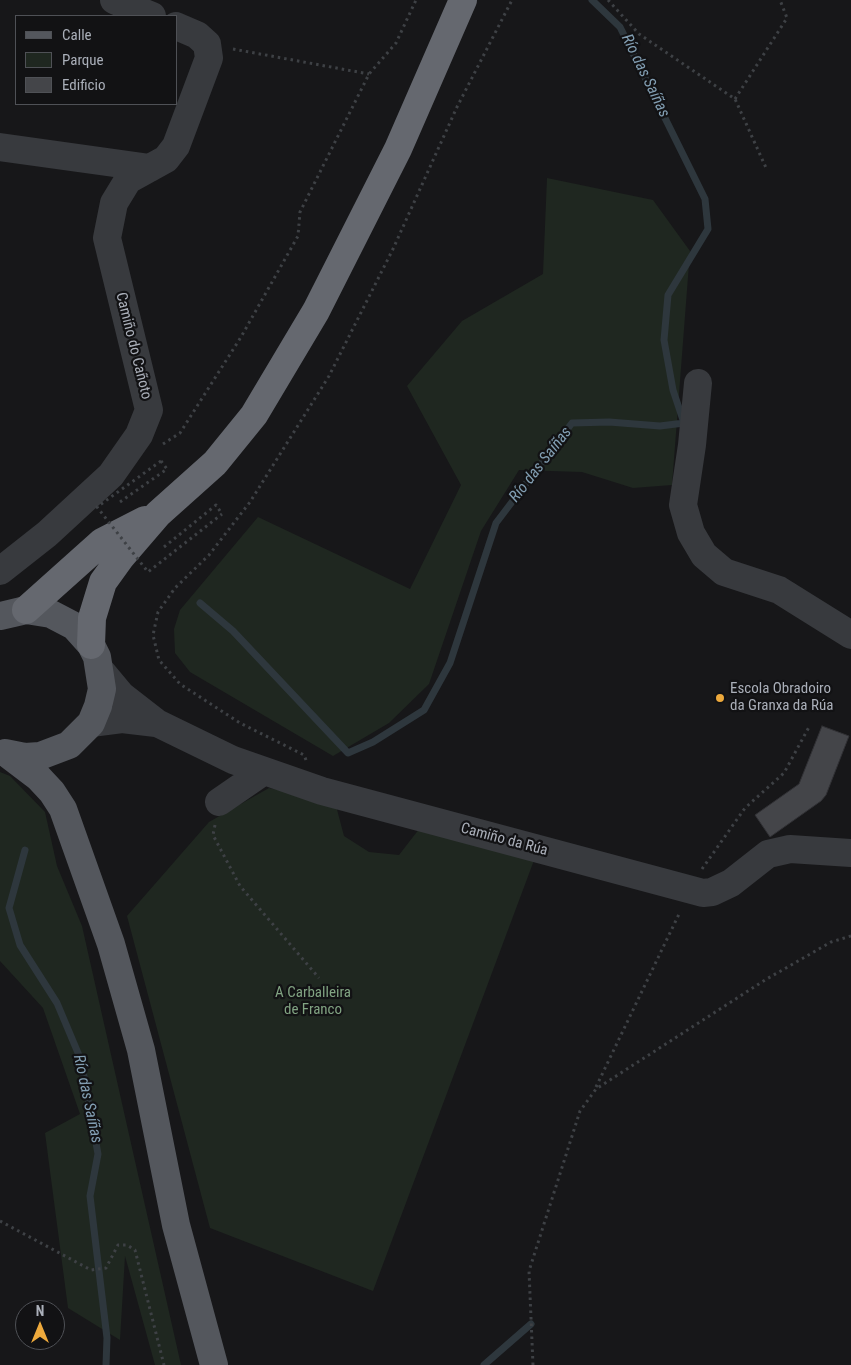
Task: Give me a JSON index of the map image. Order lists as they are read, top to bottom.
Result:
{
  "streets": {
    "street": ["Camiño do Cañoto", "Camiño da Rúa"]
  },
  "water": ["Río das Saíñas"],
  "parks": ["A Carballeira de Franco"],
  "places": ["Escola Obradoiro da Granxa da Rúa"],
  "legend": ["Calle", "Parque", "Edificio"],
  "north": "top"
}
